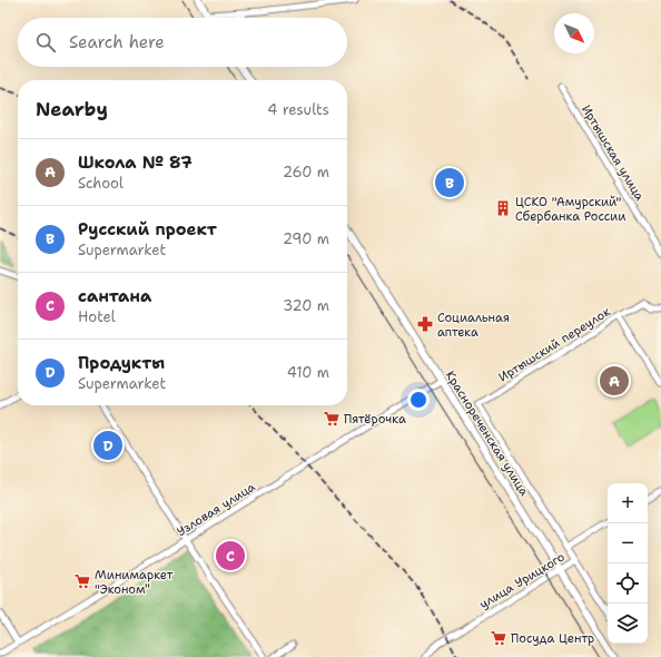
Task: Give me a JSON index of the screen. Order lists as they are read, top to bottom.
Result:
{
  "streets": {
    "main road": ["Краснореченская улица"],
    "street": [
      "Иртышская улица",
      "Иртышский переулок",
      "Узловая улица",
      "улица Урицкого"
    ]
  },
  "crossings": [
    ["Иртышский переулок", "улица Урицкого"],
    ["Краснореченская улица", "Узловая улица"],
    ["Краснореченская улица", "улица Урицкого"]
  ],
  "places": {
    "building": ["ЦСКО \"Амурский\" Сбербанка России"],
    "pharmacy": ["Социальная аптека"],
    "supermarket": ["Пятёрочка", "Минимаркет \"Эконом\"", "Посуда Центр"]
  },
  "north": "bottom right",
  "page": {
    "search": "Search here",
    "heading": ["Nearby", "4 results"],
    "list": [
      {
        "mark": "A",
        "name": "Школа № 87",
        "note": "School",
        "value": "260 m"
      },
      {
        "mark": "B",
        "name": "Русский проект",
        "note": "Supermarket",
        "value": "290 m"
      },
      {
        "mark": "C",
        "name": "сантана",
        "note": "Hotel",
        "value": "320 m"
      },
      {
        "mark": "D",
        "name": "Продукты",
        "note": "Supermarket",
        "value": "410 m"
      }
    ],
    "pins": [
      "B",
      "A",
      "D",
      "C"
    ],
    "map_buttons": ["+", "−"]
  }
}
